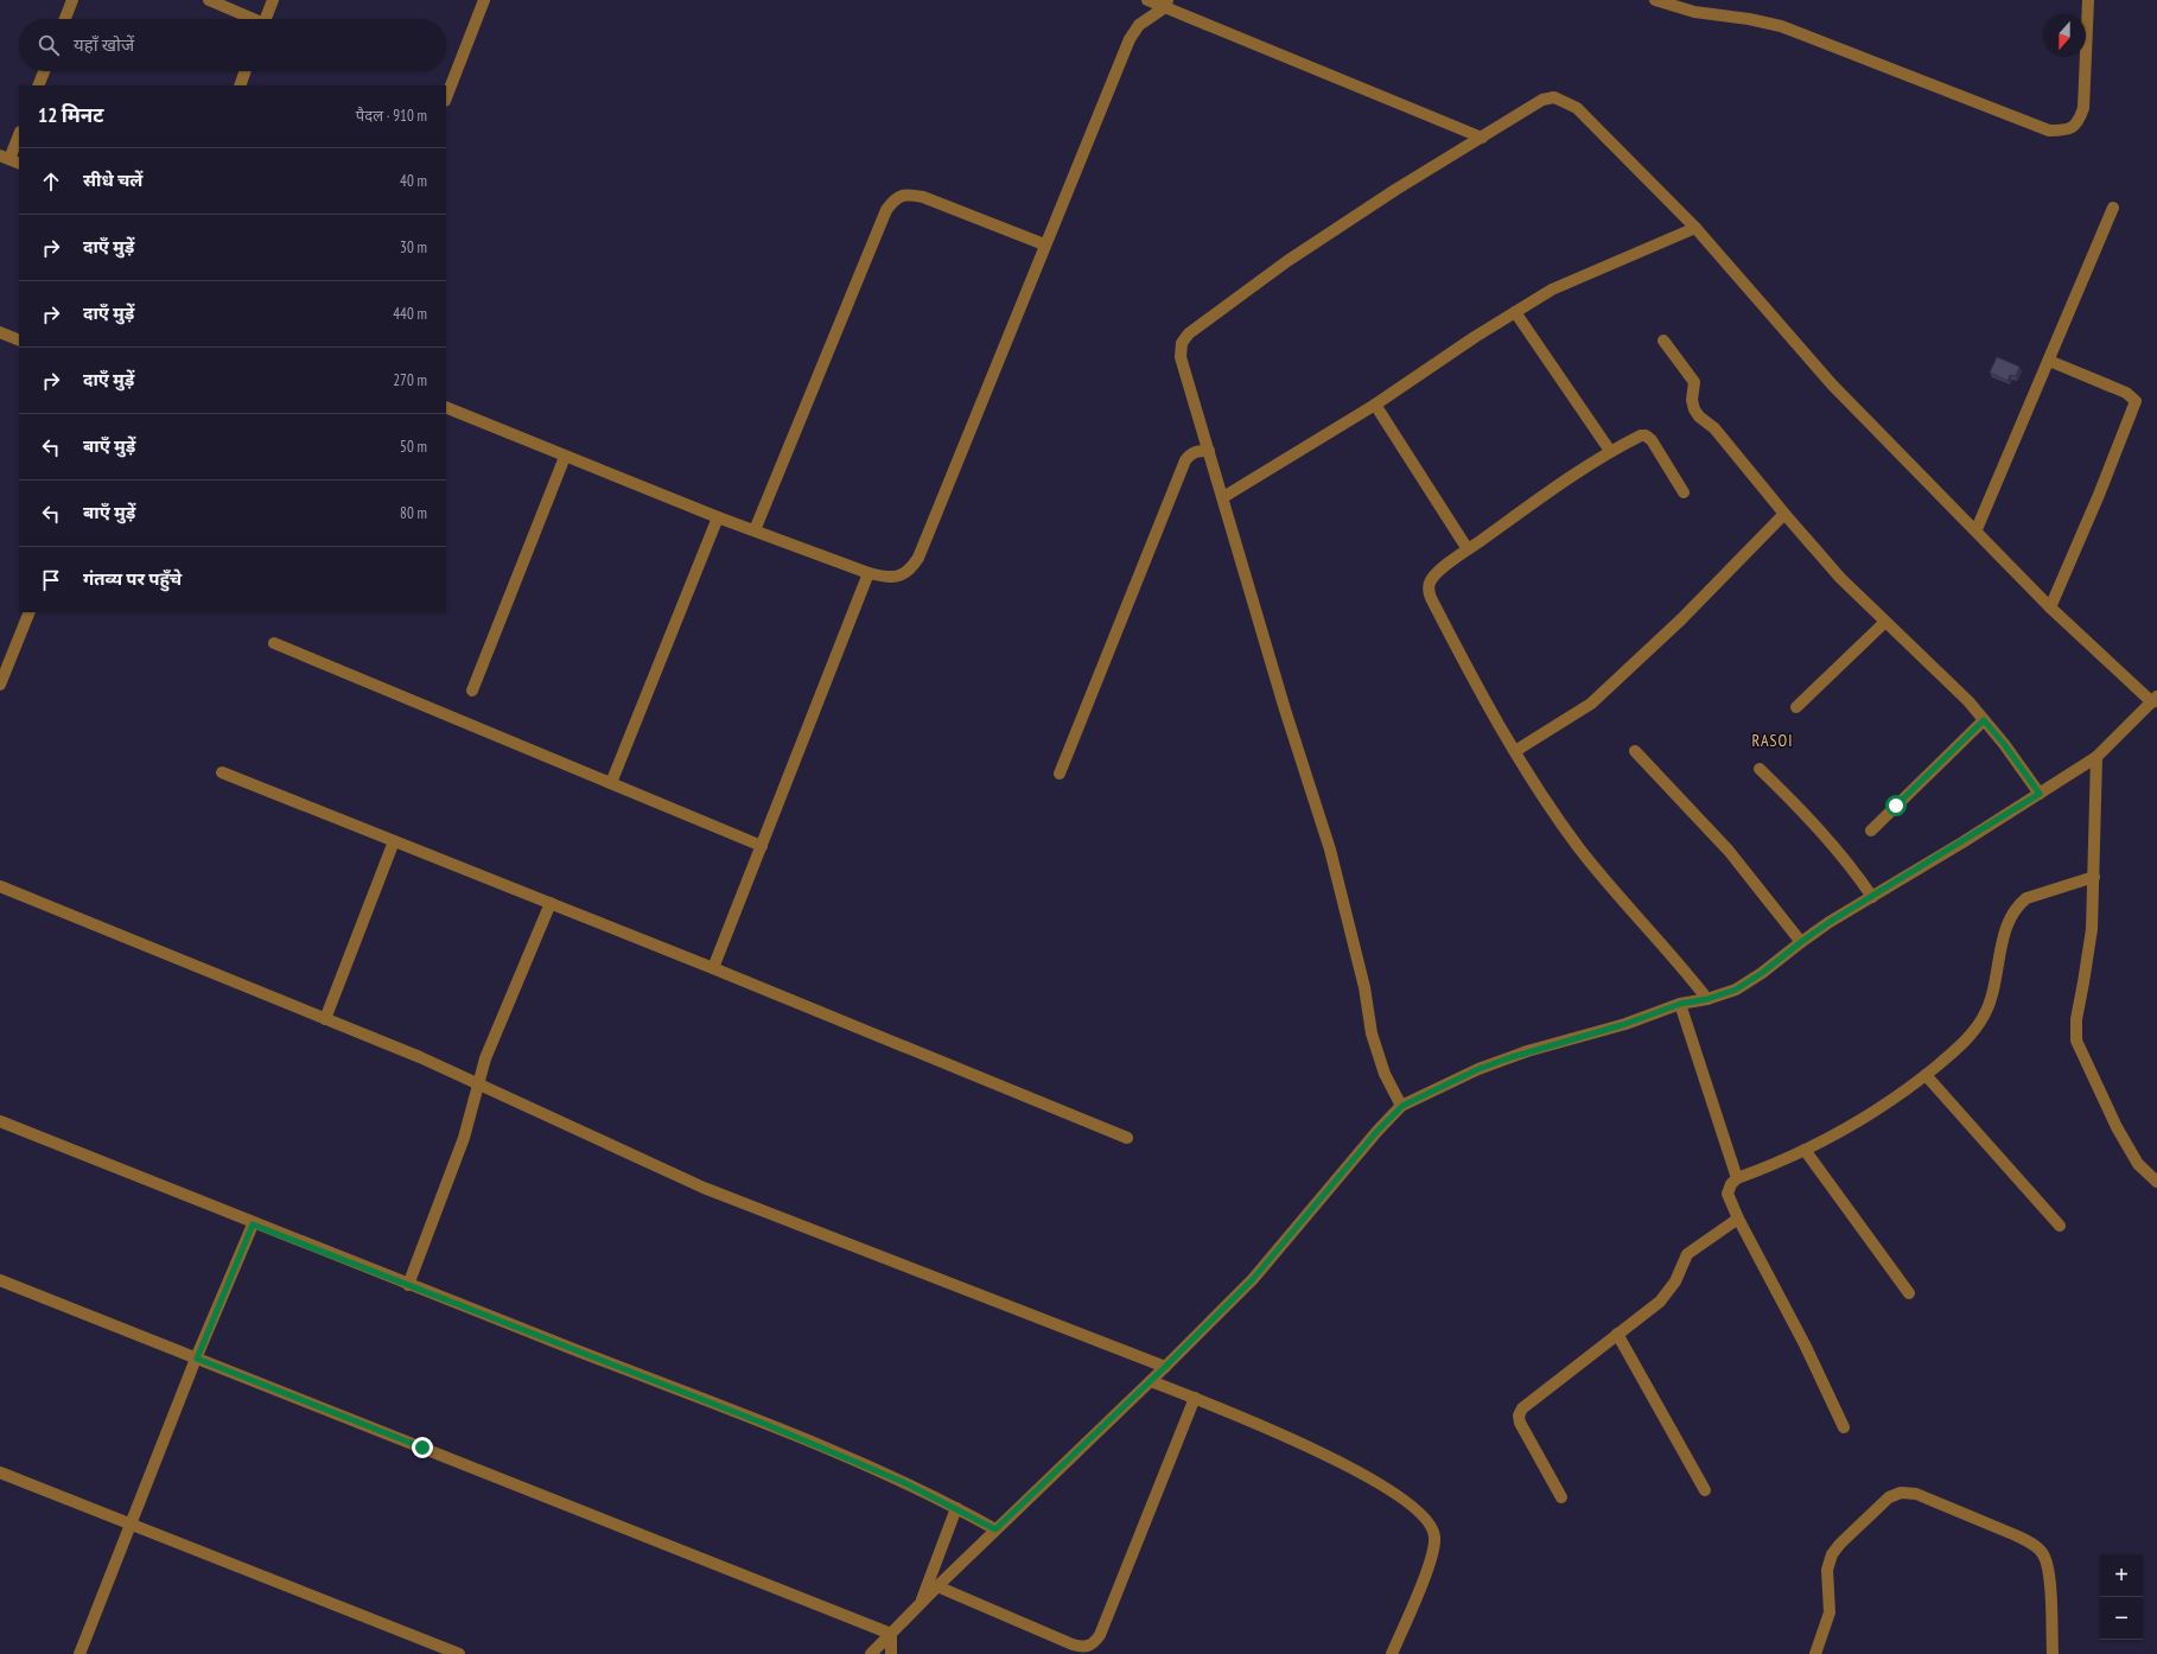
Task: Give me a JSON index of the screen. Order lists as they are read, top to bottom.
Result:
{
  "districts": ["RASOI"],
  "north": "bottom",
  "page": {
    "search": "यहाँ खोजें",
    "heading": ["12 मिनट", "पैदल · 910 m"],
    "list": [
      ["सीधे चलें", "40 m"],
      ["दाएँ मुड़ें", "30 m"],
      ["दाएँ मुड़ें", "440 m"],
      ["दाएँ मुड़ें", "270 m"],
      ["बाएँ मुड़ें", "50 m"],
      ["बाएँ मुड़ें", "80 m"],
      "गंतव्य पर पहुँचे"
    ],
    "map_buttons": ["+", "−"]
  }
}
